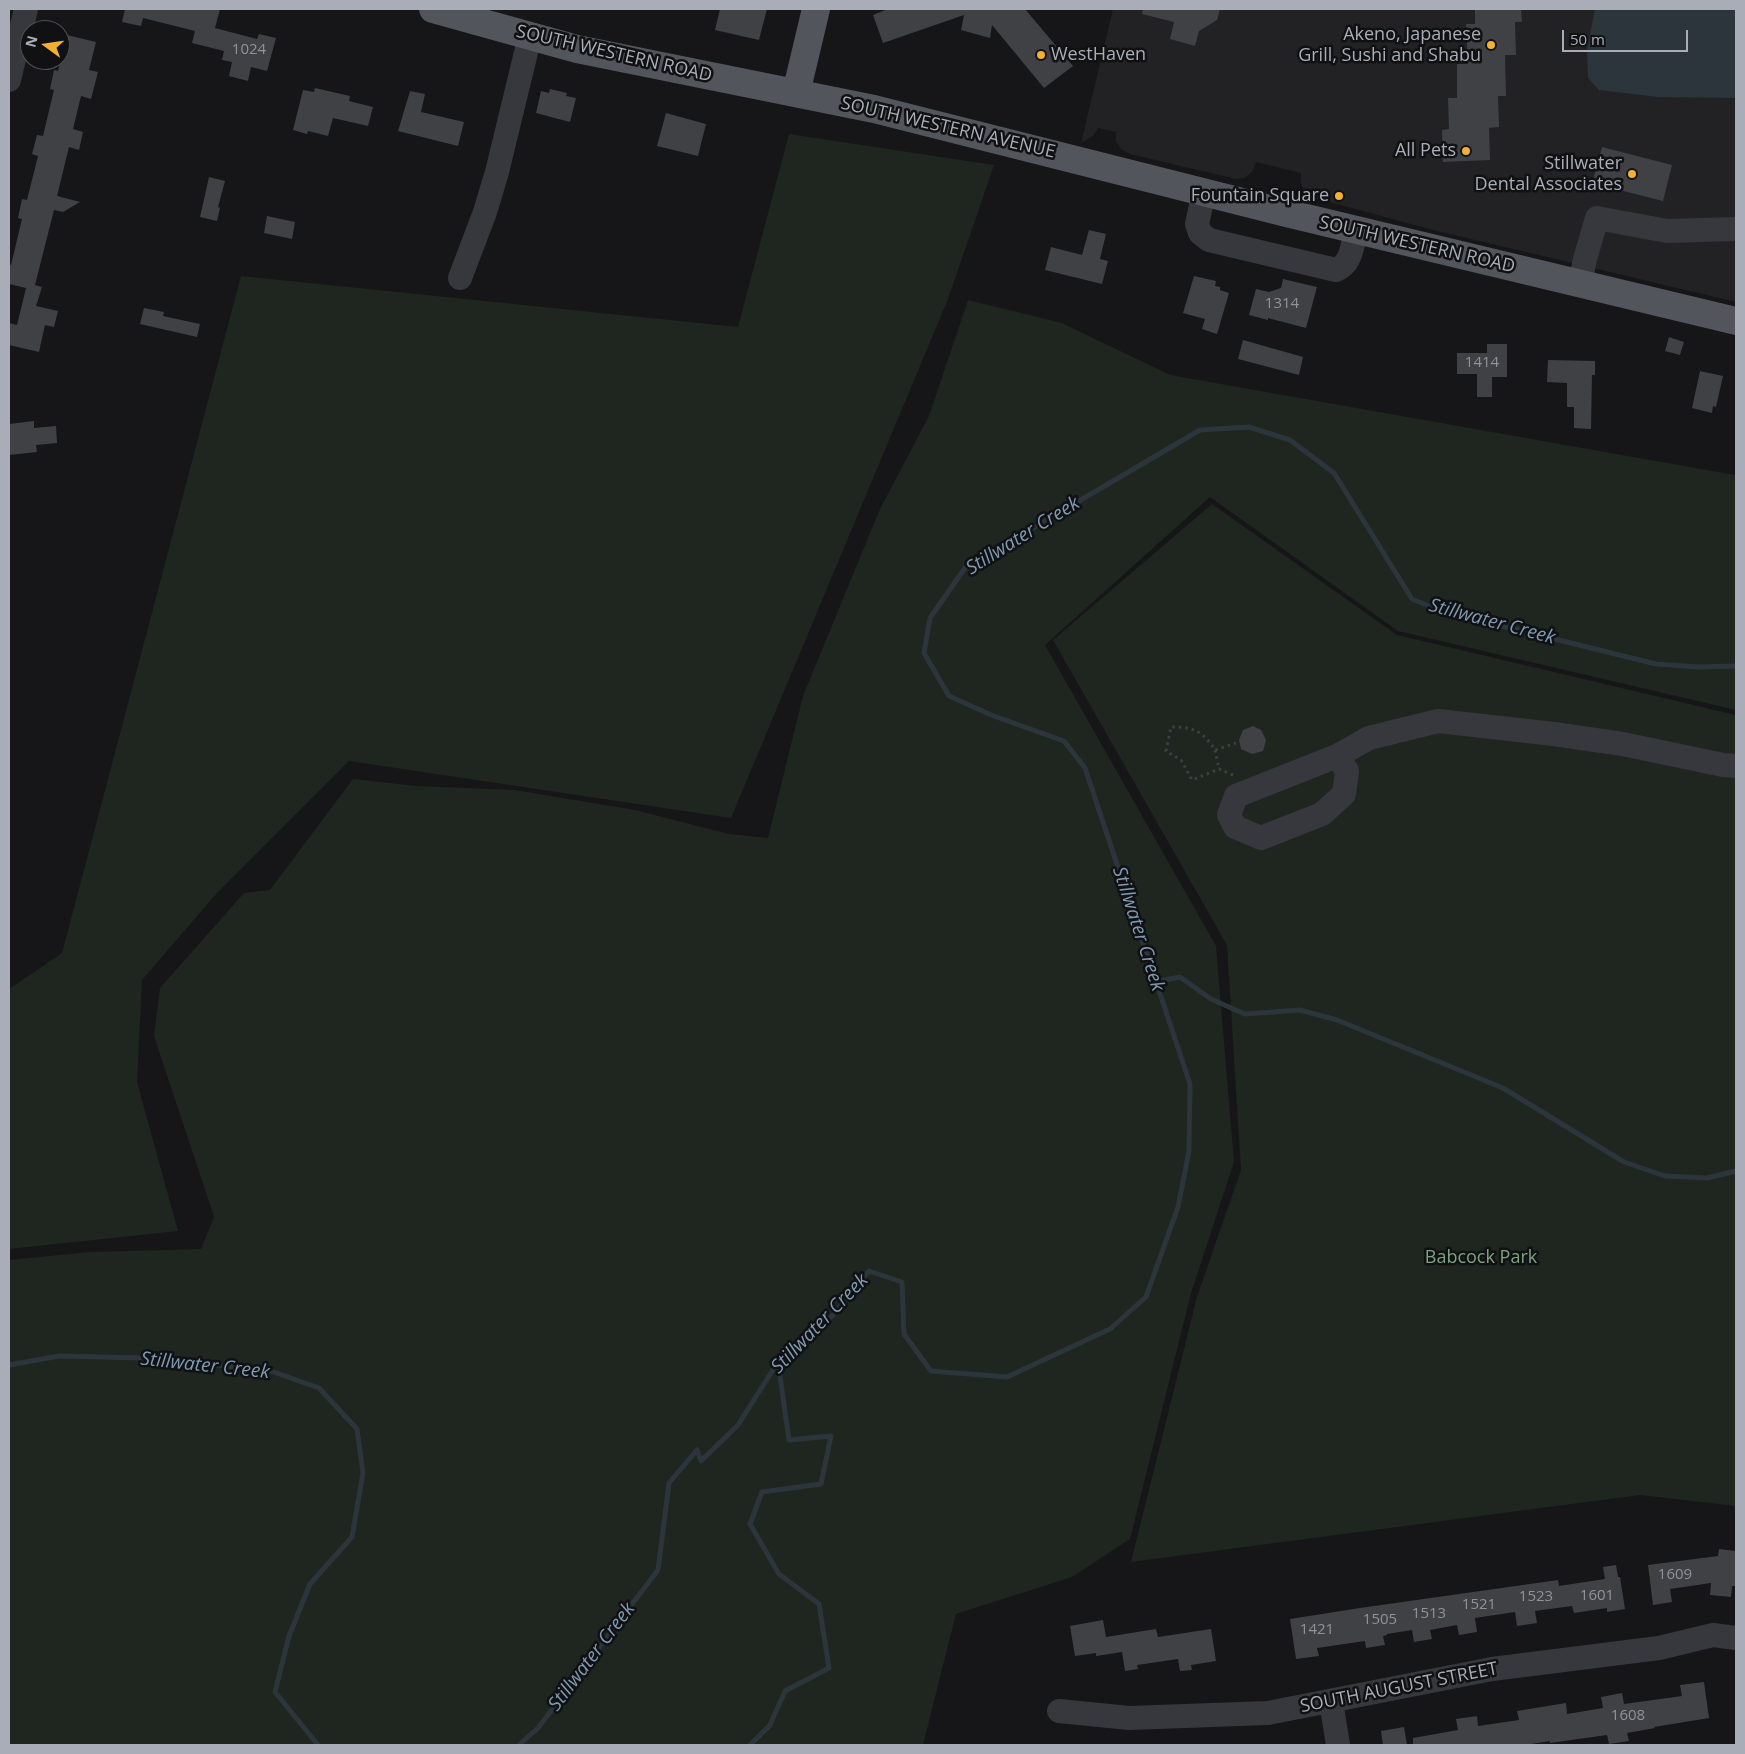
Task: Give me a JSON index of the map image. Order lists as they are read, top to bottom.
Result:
{
  "streets": {
    "main road": ["SOUTH WESTERN ROAD", "SOUTH WESTERN AVENUE"],
    "street": ["SOUTH AUGUST STREET"]
  },
  "crossings": [
    ["SOUTH WESTERN ROAD", "SOUTH WESTERN AVENUE"]
  ],
  "water": ["Stillwater Creek"],
  "parks": ["Babcock Park"],
  "places": [
    "Akeno, Japanese Grill, Sushi and Shabu",
    "WestHaven",
    "All Pets",
    "Stillwater Dental Associates",
    "Fountain Square"
  ],
  "house_numbers": [
    "1024",
    "1314",
    "1414",
    "1609",
    "1601",
    "1523",
    "1521",
    "1513",
    "1505",
    "1421",
    "1608"
  ],
  "scale_bar": "50 m",
  "north": "left"
}
